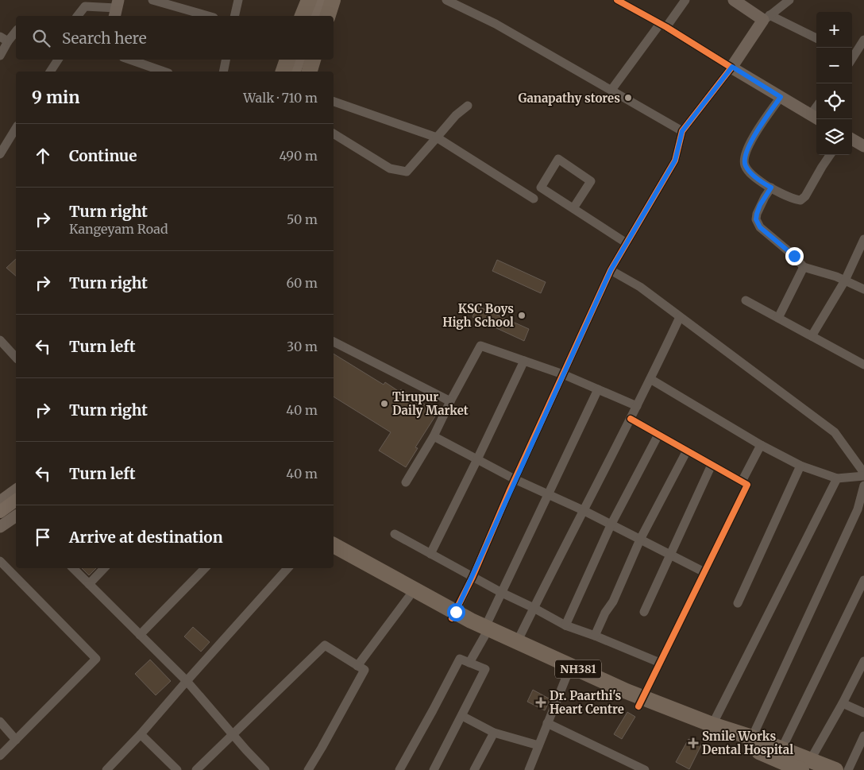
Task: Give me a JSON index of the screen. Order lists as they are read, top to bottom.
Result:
{
  "streets": {
    "highway": ["NH381"]
  },
  "places": {
    "other": ["Ganapathy stores", "KSC Boys High School", "Tirupur Daily Market"],
    "health": ["Dr. Paarthi's Heart Centre", "Smile Works Dental Hospital"]
  },
  "page": {
    "map_buttons": ["+", "−"],
    "search": "Search here",
    "heading": ["9 min", "Walk · 710 m"],
    "list": [
      ["Continue", "490 m"],
      ["Turn right", "Kangeyam Road", "50 m"],
      ["Turn right", "60 m"],
      ["Turn left", "30 m"],
      ["Turn right", "40 m"],
      ["Turn left", "40 m"],
      "Arrive at destination"
    ]
  }
}
